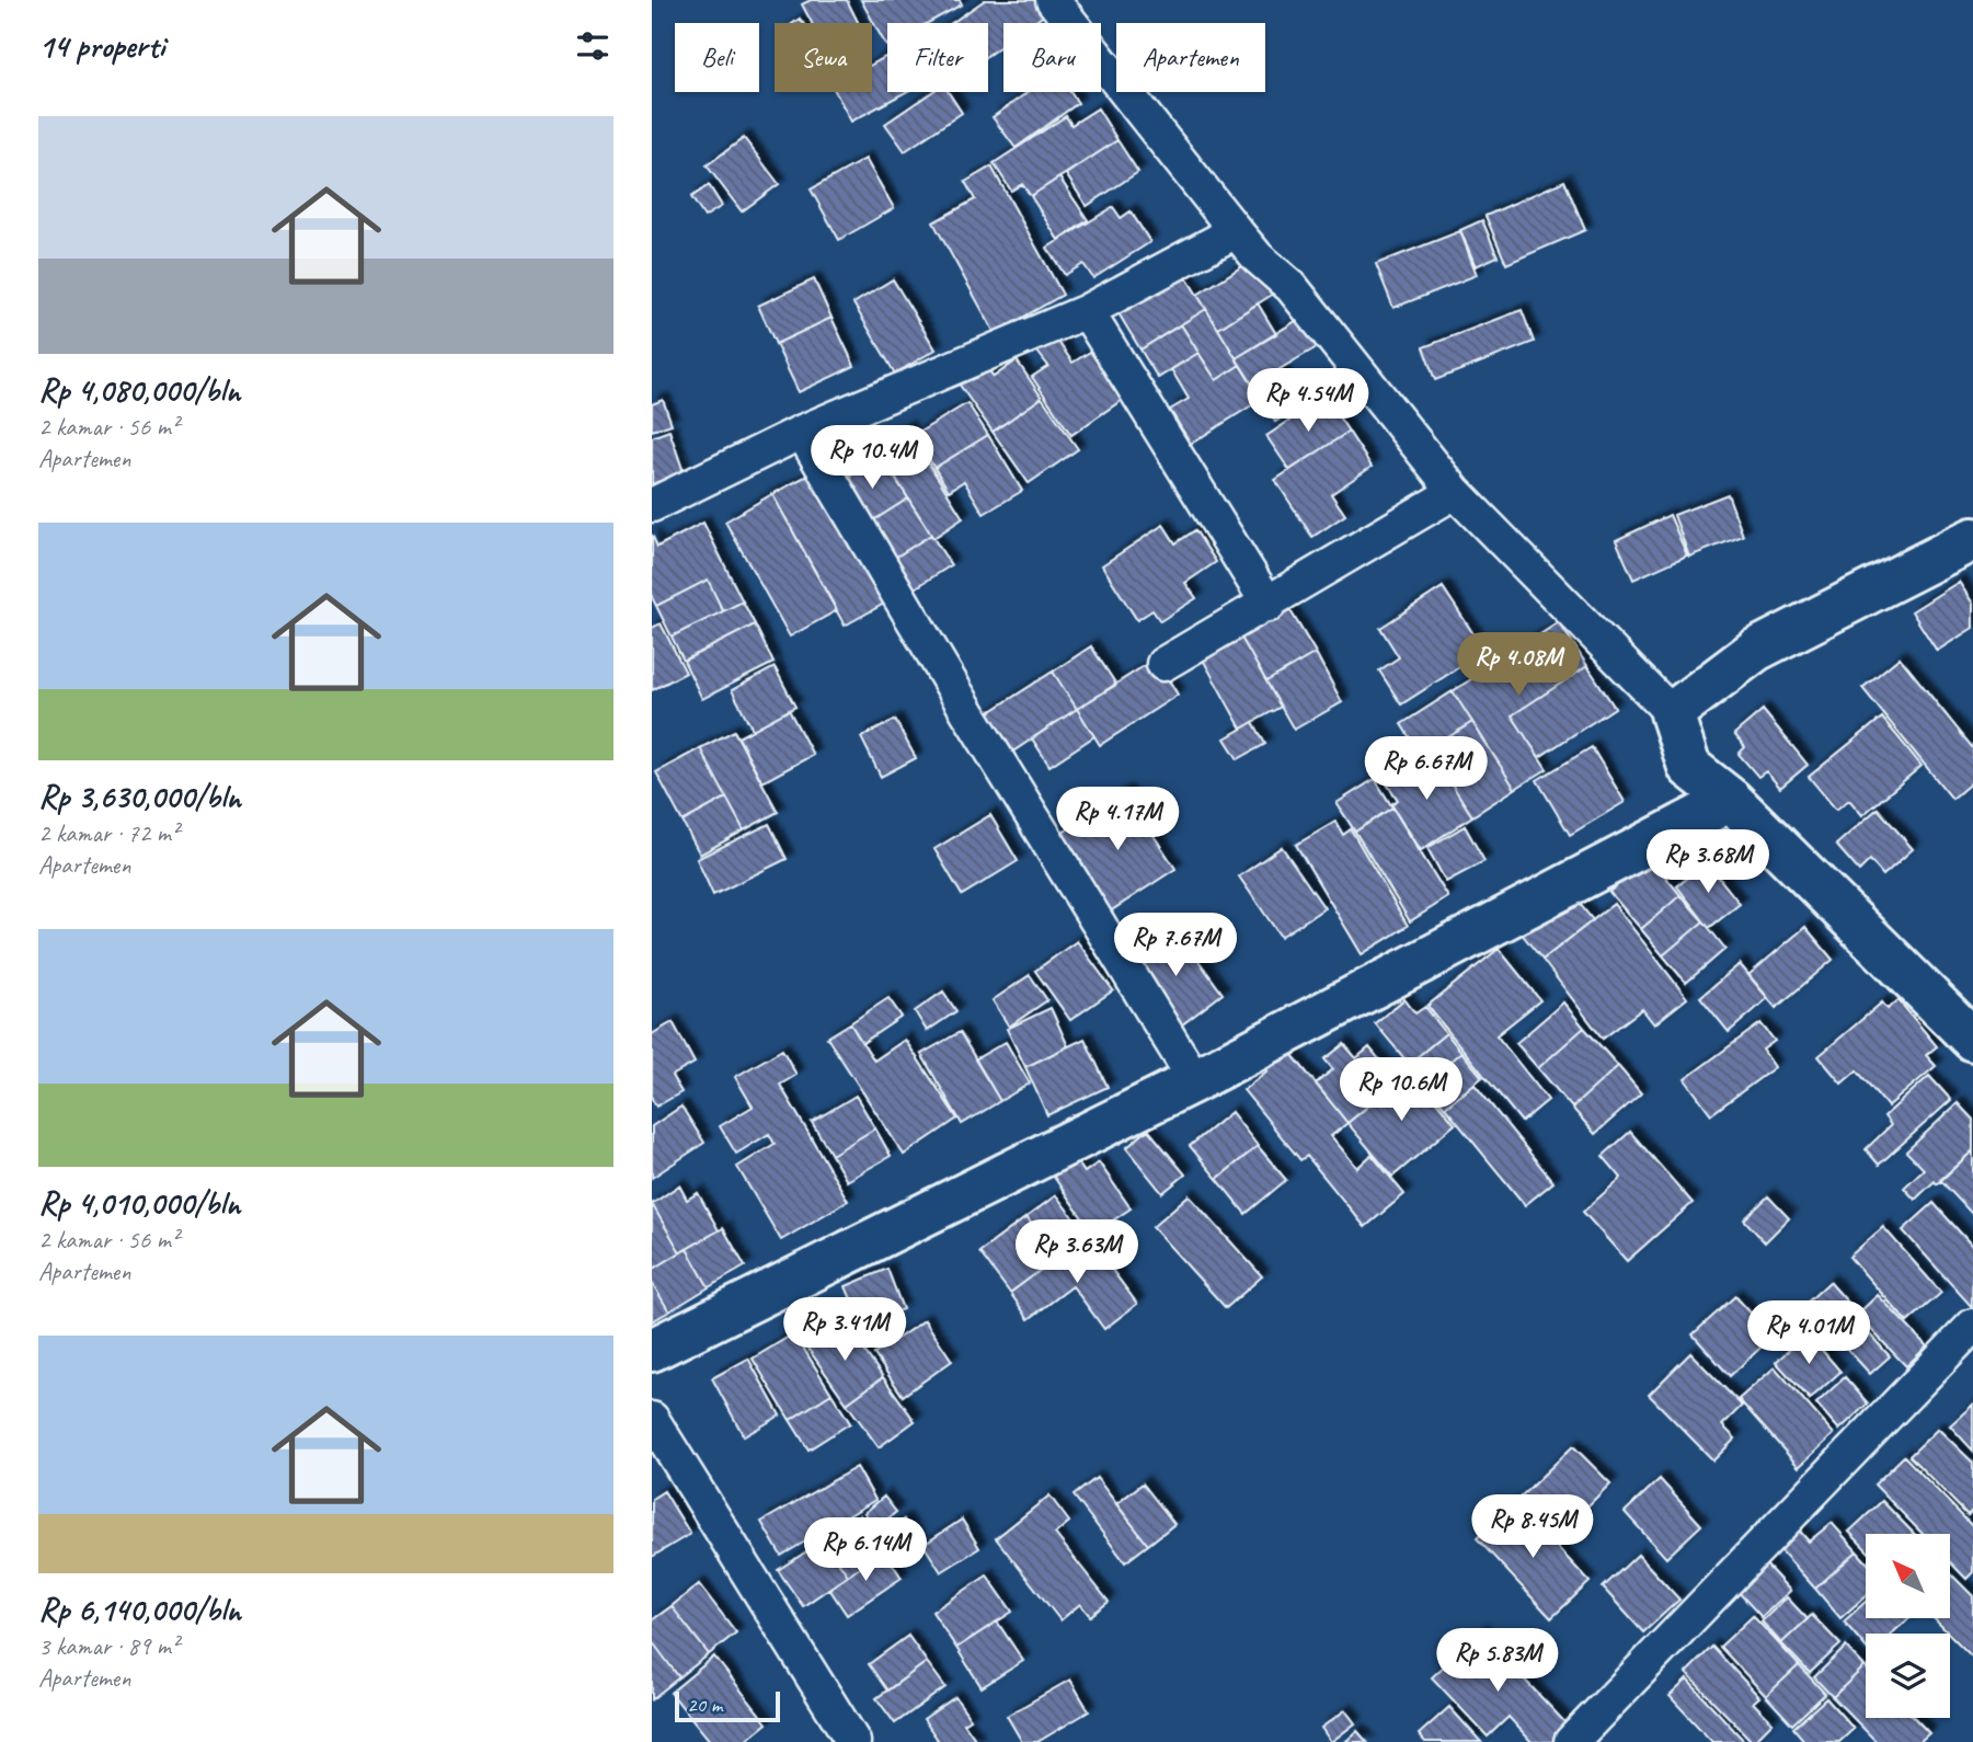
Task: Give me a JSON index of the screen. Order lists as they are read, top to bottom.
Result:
{
  "scale_bar": "20 m",
  "north": "top left",
  "page": {
    "heading": "14 properti",
    "chip": [
      "Beli",
      "Sewa",
      "Filter",
      "Baru",
      "Apartemen"
    ],
    "list": [
      {
        "name": "Rp 4,080,000/bln",
        "note": "2 kamar · 56 m² · Apartemen"
      },
      {
        "name": "Rp 3,630,000/bln",
        "note": "2 kamar · 72 m² · Apartemen"
      },
      {
        "name": "Rp 4,010,000/bln",
        "note": "2 kamar · 56 m² · Apartemen"
      },
      {
        "name": "Rp 6,140,000/bln",
        "note": "3 kamar · 89 m² · Apartemen"
      }
    ],
    "price": [
      "Rp 4.54M",
      "Rp 10.4M",
      "Rp 4.08M",
      "Rp 6.67M",
      "Rp 4.17M",
      "Rp 3.68M",
      "Rp 7.67M",
      "Rp 10.6M",
      "Rp 3.63M",
      "Rp 3.41M",
      "Rp 4.01M",
      "Rp 8.45M",
      "Rp 6.14M",
      "Rp 5.83M"
    ],
    "scale": "20 m"
  }
}
